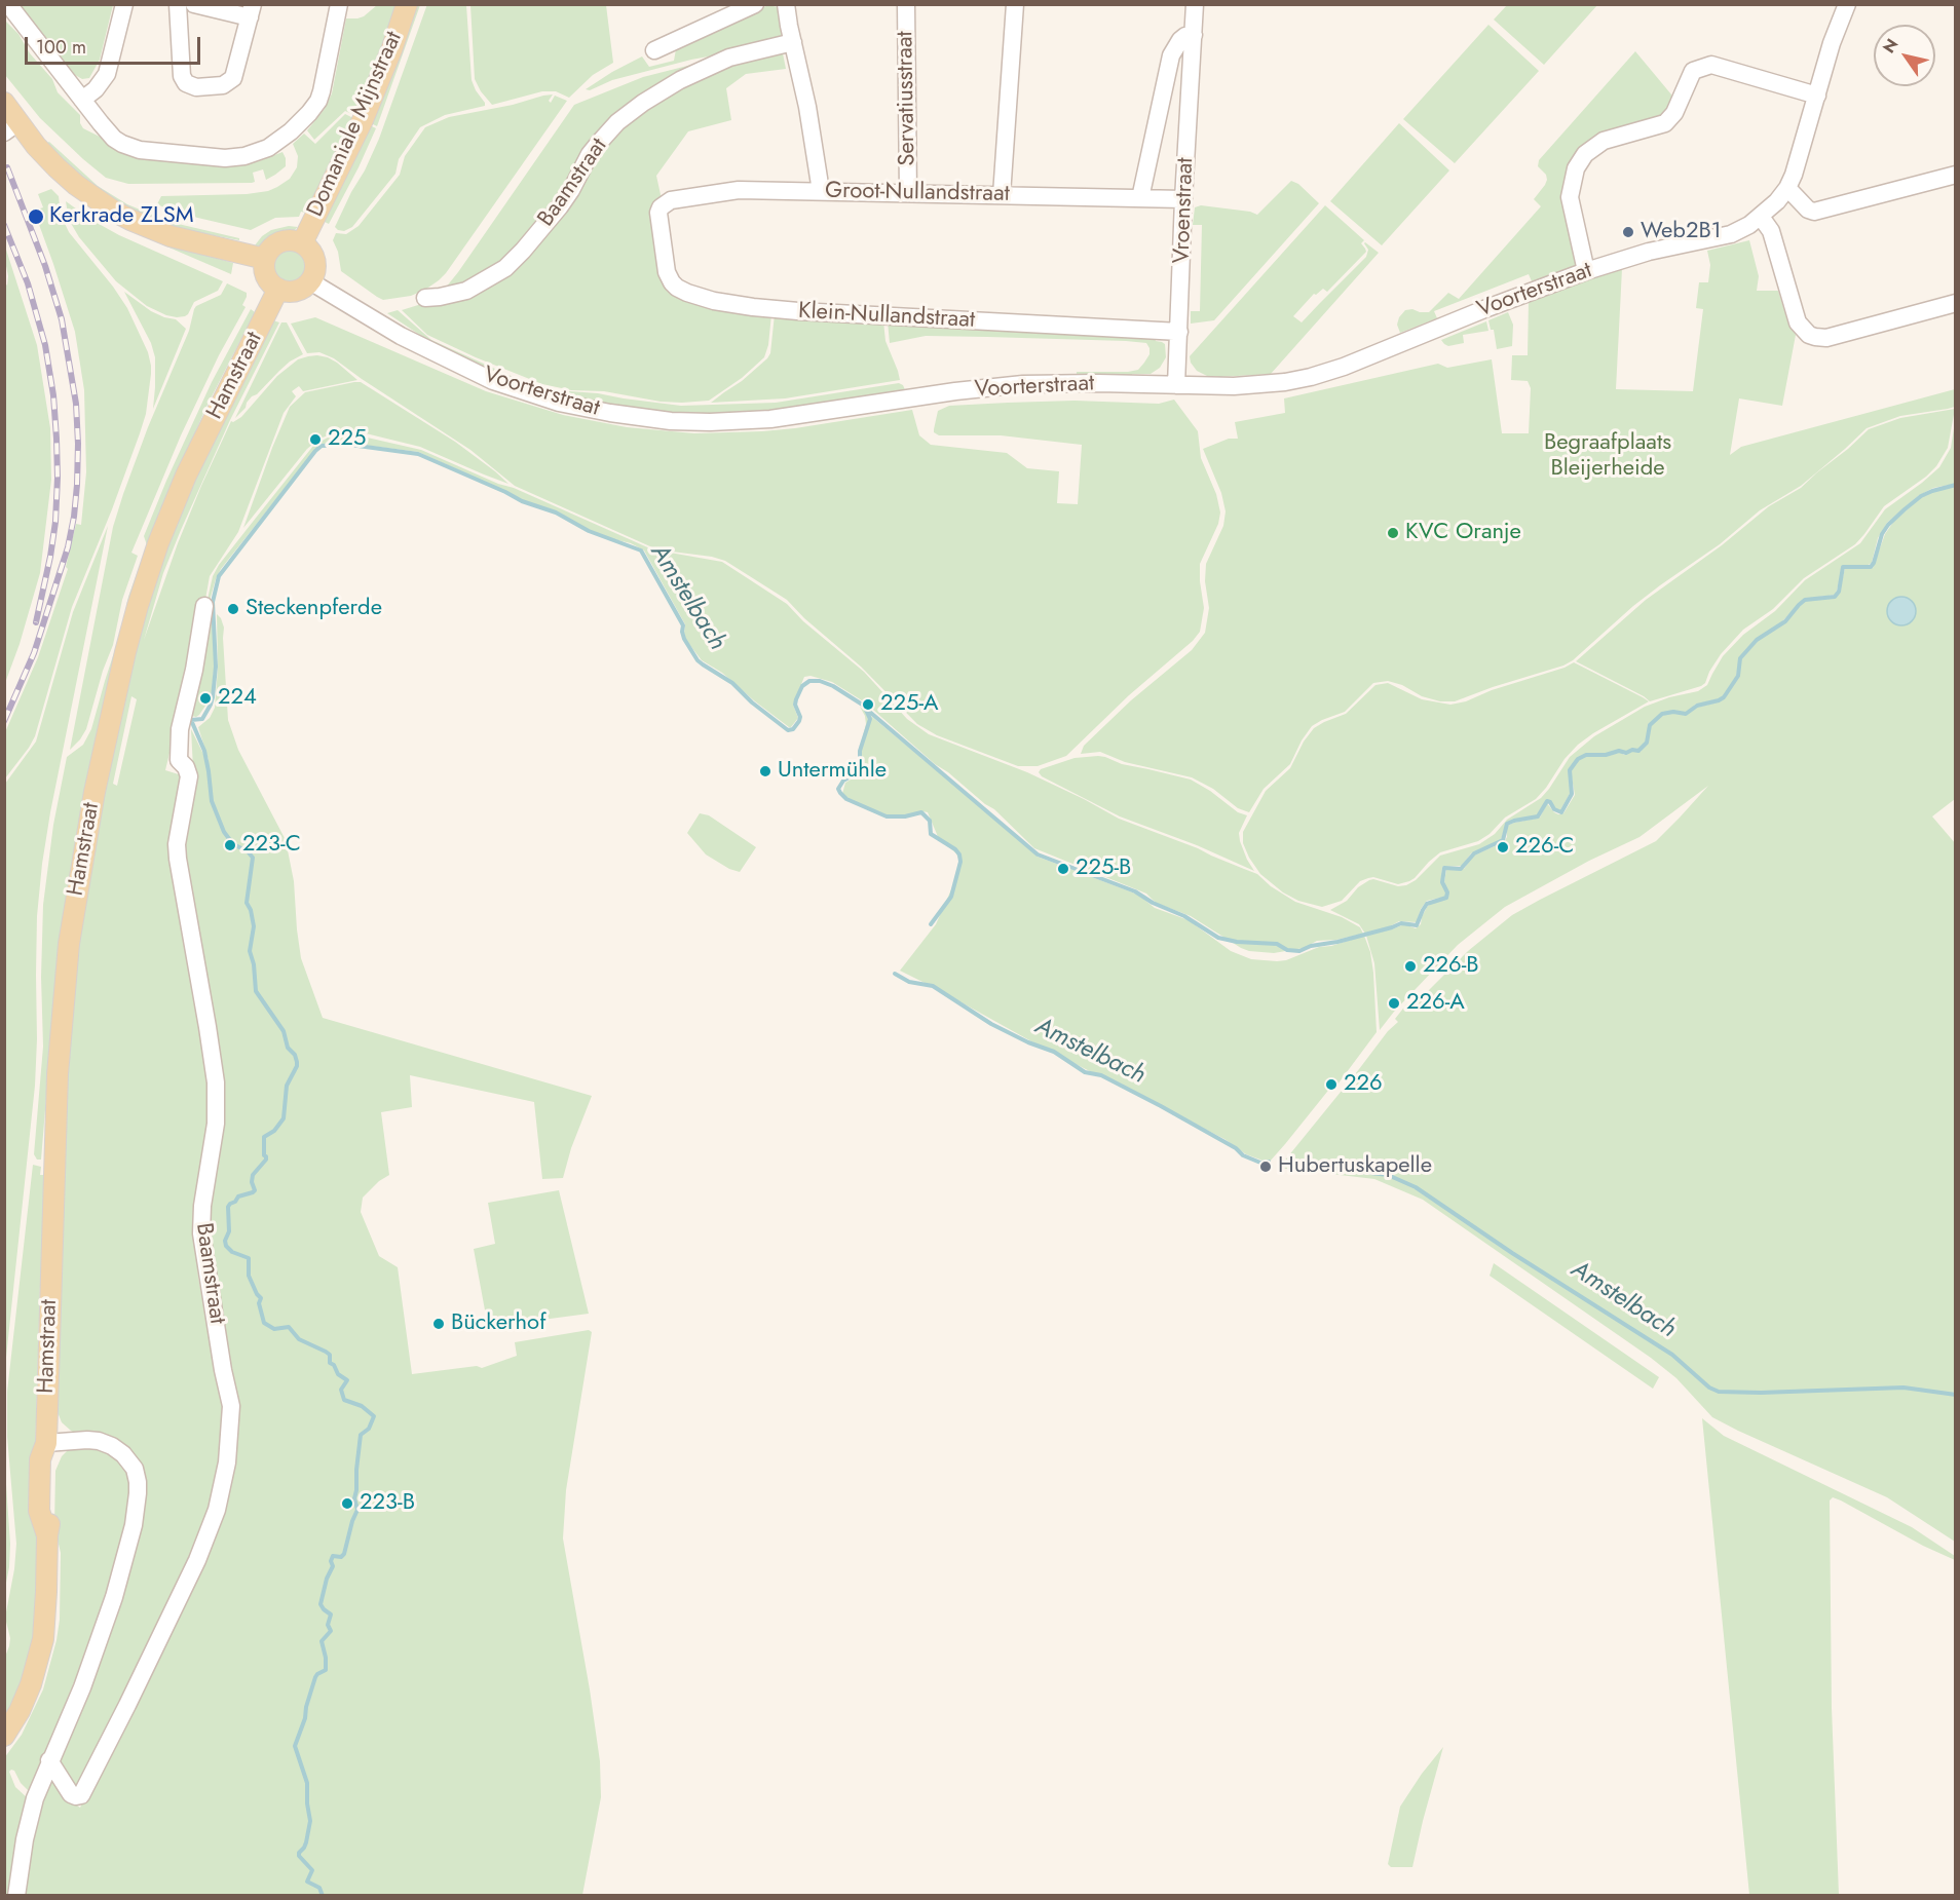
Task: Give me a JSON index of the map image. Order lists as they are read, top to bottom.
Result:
{
  "streets": {
    "main road": ["Domaniale Mijnstraat", "Hamstraat"],
    "street": [
      "Servatiusstraat",
      "Baamstraat",
      "Groot-Nullandstraat",
      "Vroenstraat",
      "Voorterstraat",
      "Klein-Nullandstraat"
    ]
  },
  "crossings": [
    ["Servatiusstraat", "Groot-Nullandstraat"],
    ["Domaniale Mijnstraat", "Voorterstraat"],
    ["Domaniale Mijnstraat", "Hamstraat"],
    ["Groot-Nullandstraat", "Vroenstraat"],
    ["Groot-Nullandstraat", "Klein-Nullandstraat"],
    ["Vroenstraat", "Voorterstraat"],
    ["Vroenstraat", "Klein-Nullandstraat"],
    ["Voorterstraat", "Hamstraat"]
  ],
  "water": ["Amstelbach"],
  "parks": ["Begraafplaats Bleijerheide"],
  "places": [
    "Kerkrade ZLSM",
    "Web2B1",
    "225",
    "KVC Oranje",
    "Steckenpferde",
    "224",
    "225-A",
    "Untermühle",
    "223-C",
    "226-C",
    "225-B",
    "226-B",
    "226-A",
    "226",
    "Hubertuskapelle",
    "Bückerhof",
    "223-B"
  ],
  "scale_bar": "100 m",
  "north": "top left"
}
